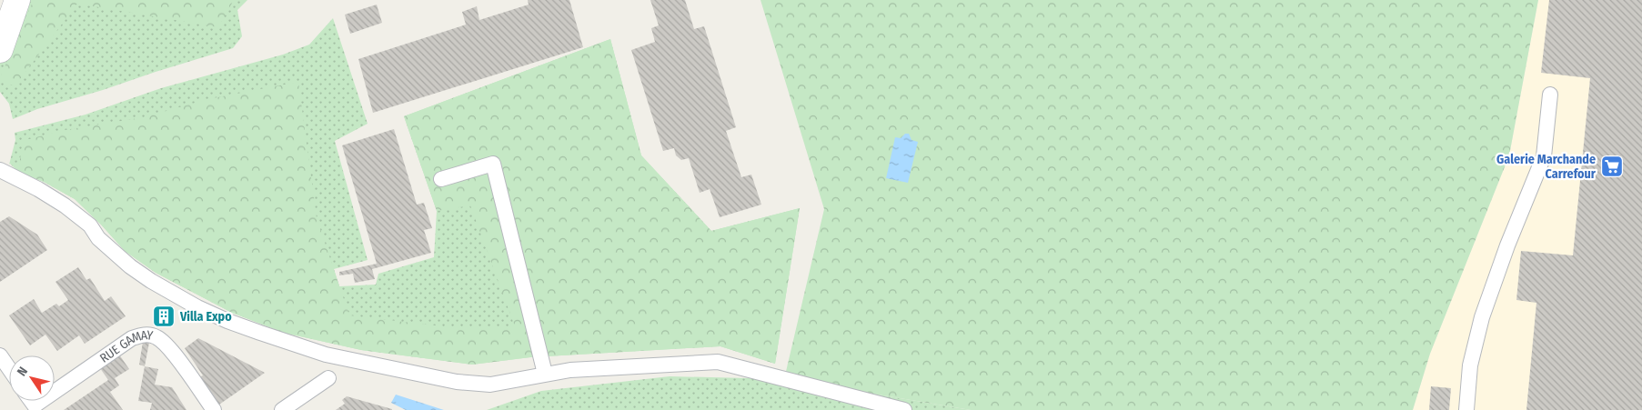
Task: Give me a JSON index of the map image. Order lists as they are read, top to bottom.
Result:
{
  "streets": {
    "lane": ["RUE GAMAY"]
  },
  "places": {
    "supermarket": ["Galerie Marchande Carrefour"],
    "building": ["Villa Expo"]
  },
  "north": "top left"
}
